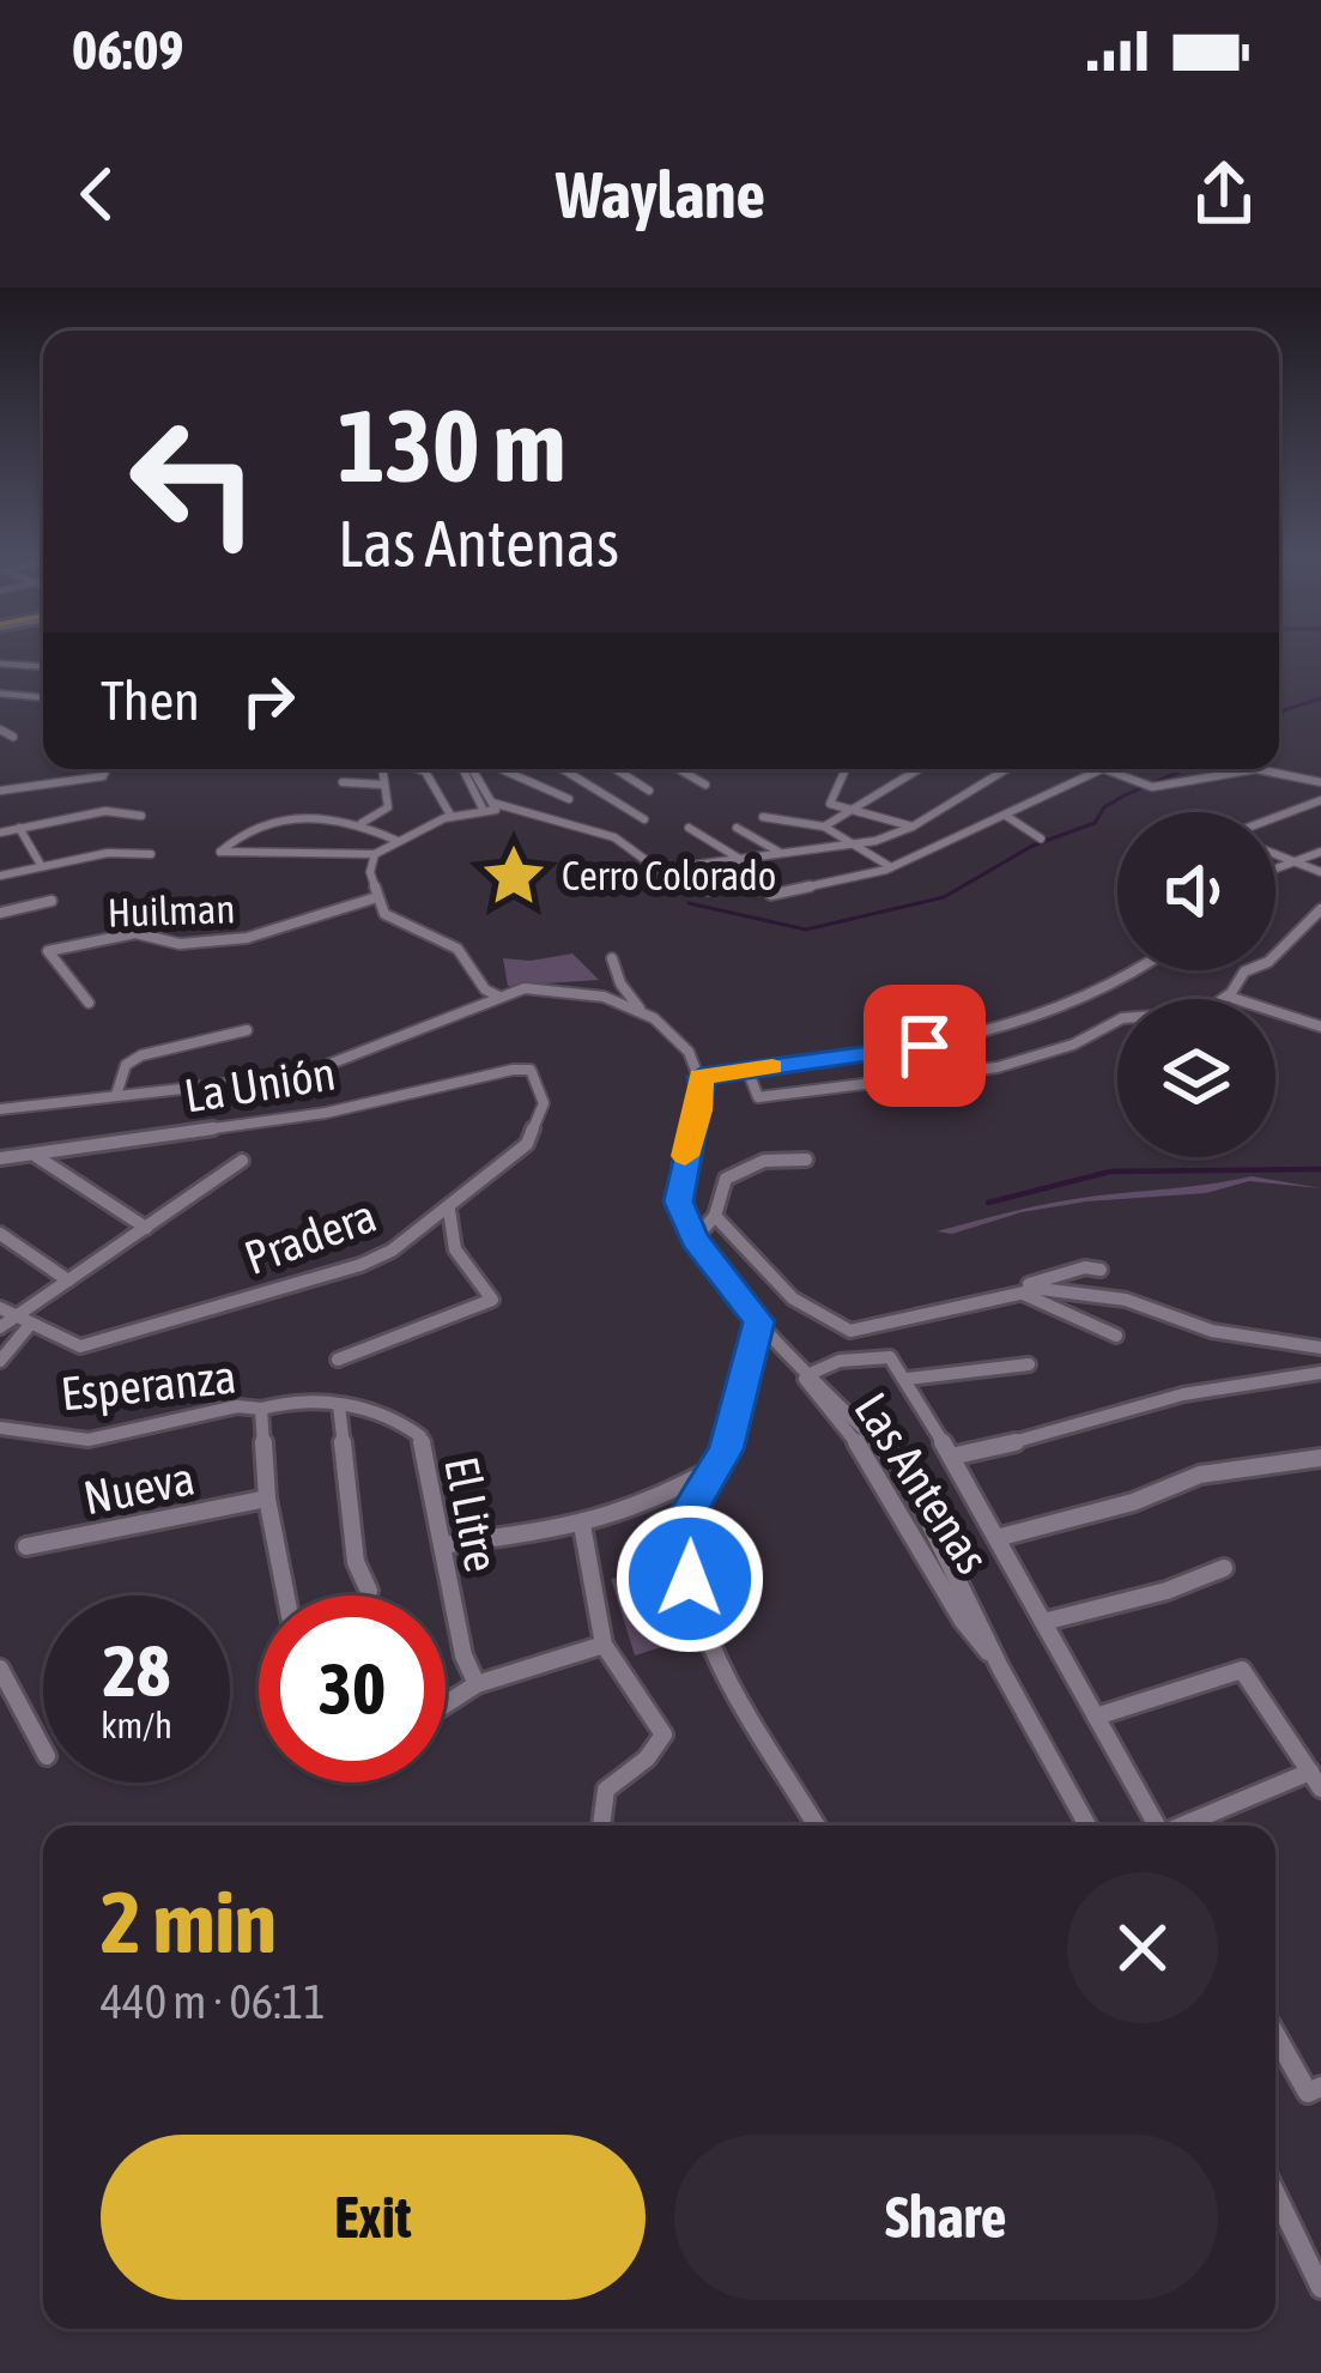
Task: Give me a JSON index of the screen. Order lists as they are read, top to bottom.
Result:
{
  "streets": {
    "street": [
      "Huilman",
      "La Unión",
      "Pradera",
      "Esperanza",
      "Las Antenas",
      "Nueva",
      "El Litre"
    ]
  },
  "crossings": [
    ["La Unión", "Pradera"],
    ["Esperanza", "Nueva"],
    ["Esperanza", "El Litre"]
  ],
  "places": {
    "place": ["Cerro Colorado"]
  },
  "page": {
    "status": "06:09",
    "header": "Waylane",
    "turn": ["130 m", "Las Antenas"],
    "then": "Then",
    "speed": "28 km/h",
    "limit": "30",
    "heading": ["2 min", "440 m · 06:11"],
    "buttons": ["Exit", "Share"]
  }
}
